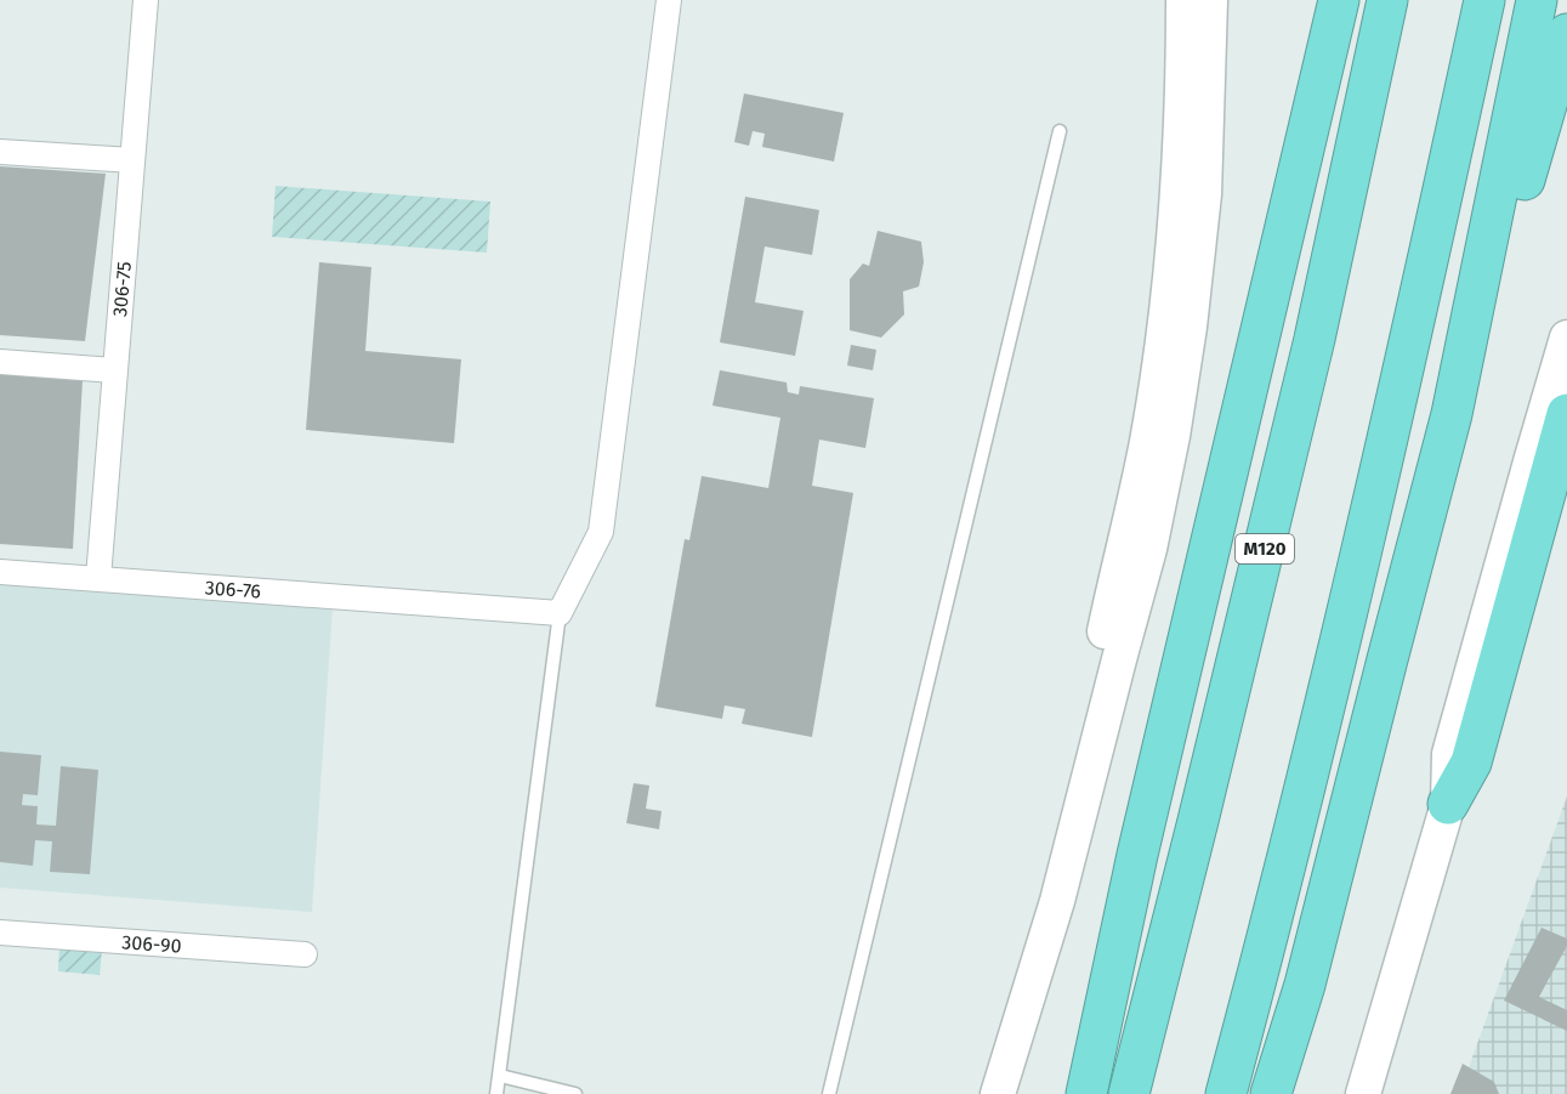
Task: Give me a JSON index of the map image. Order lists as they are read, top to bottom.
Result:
{
  "streets": {
    "highway": ["M120"],
    "street": ["306-75", "306-76", "306-90"]
  },
  "crossings": [
    ["306-75", "306-76"]
  ]
}
